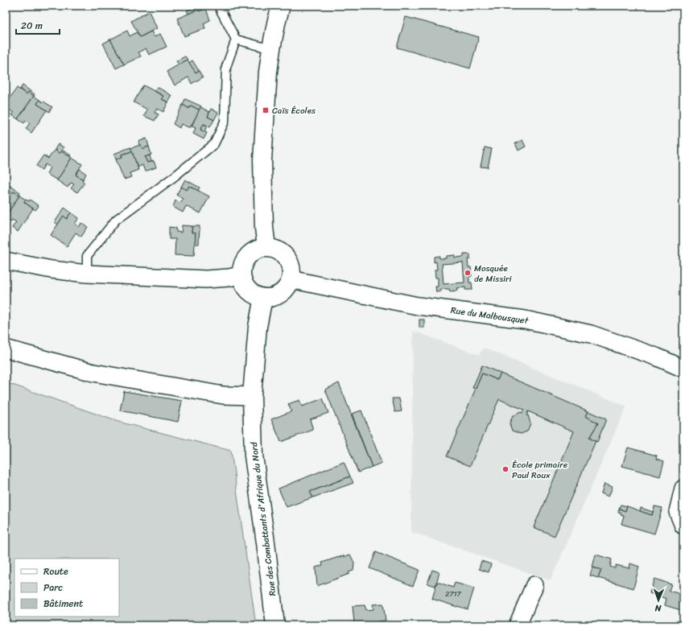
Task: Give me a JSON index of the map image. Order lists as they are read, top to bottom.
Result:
{
  "streets": {
    "main road": ["Rue des Combattants d'Afrique du Nord"],
    "street": ["Rue du Malbousquet"]
  },
  "crossings": [
    ["Rue du Malbousquet", "Rue des Combattants d'Afrique du Nord"]
  ],
  "places": {
    "transit": ["Caïs Écoles"],
    "other": ["Mosquée de Missiri", "École primaire Paul Roux"]
  },
  "house_numbers": ["2717"],
  "legend": ["Route", "Parc", "Bâtiment"],
  "scale_bar": "20 m",
  "north": "bottom"
}
